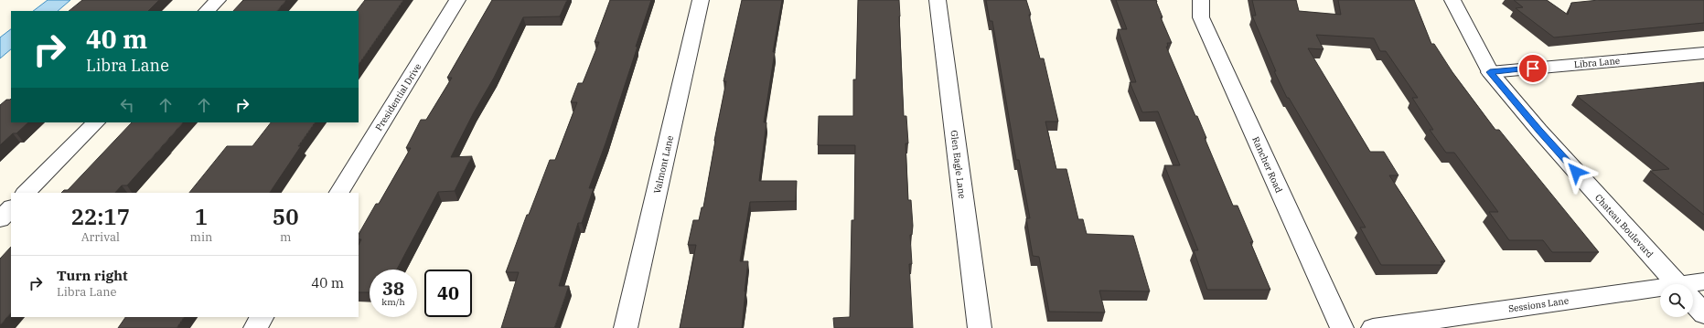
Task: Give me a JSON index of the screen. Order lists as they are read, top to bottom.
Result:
{
  "streets": {
    "street": [
      "Libra Lane",
      "Presidential Drive",
      "Valmont Lane",
      "Glen Eagle Lane",
      "Rancher Road",
      "Chateau Boulevard",
      "Sessions Lane"
    ]
  },
  "crossings": [
    ["Libra Lane", "Chateau Boulevard"]
  ],
  "page": {
    "turn": ["40 m", "Libra Lane"],
    "eta": [
      "22:17",
      "Arrival",
      "1",
      "min",
      "50",
      "m"
    ],
    "list": [
      {
        "name": "Turn right",
        "note": "Libra Lane",
        "value": "40 m"
      }
    ],
    "speed": "38 km/h",
    "limit": "40"
  }
}
